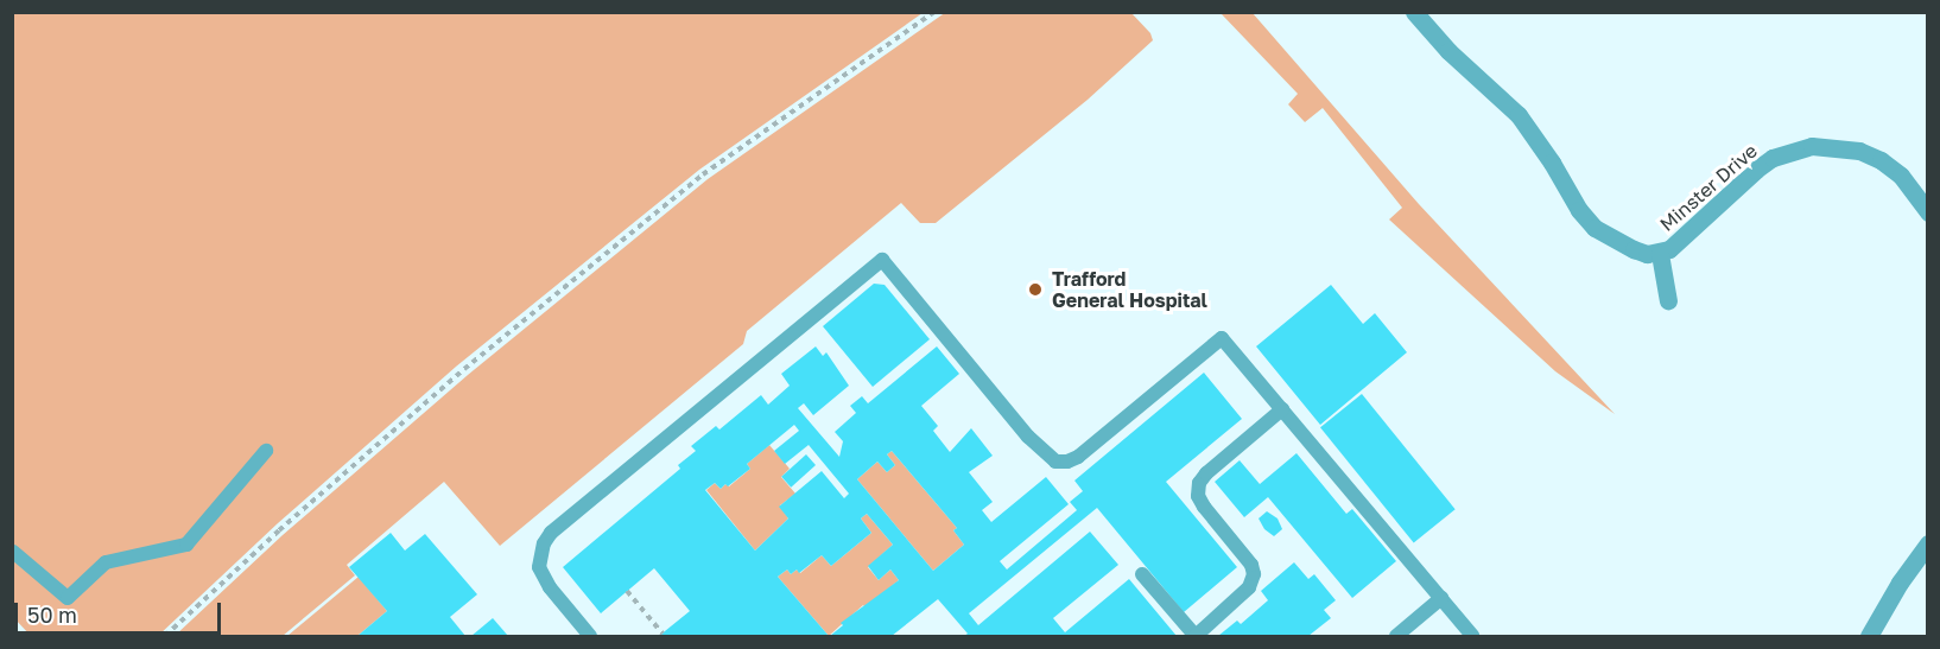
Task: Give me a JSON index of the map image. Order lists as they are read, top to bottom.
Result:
{
  "streets": {
    "street": ["Minster Drive"]
  },
  "places": ["Trafford General Hospital"],
  "scale_bar": "50 m"
}
